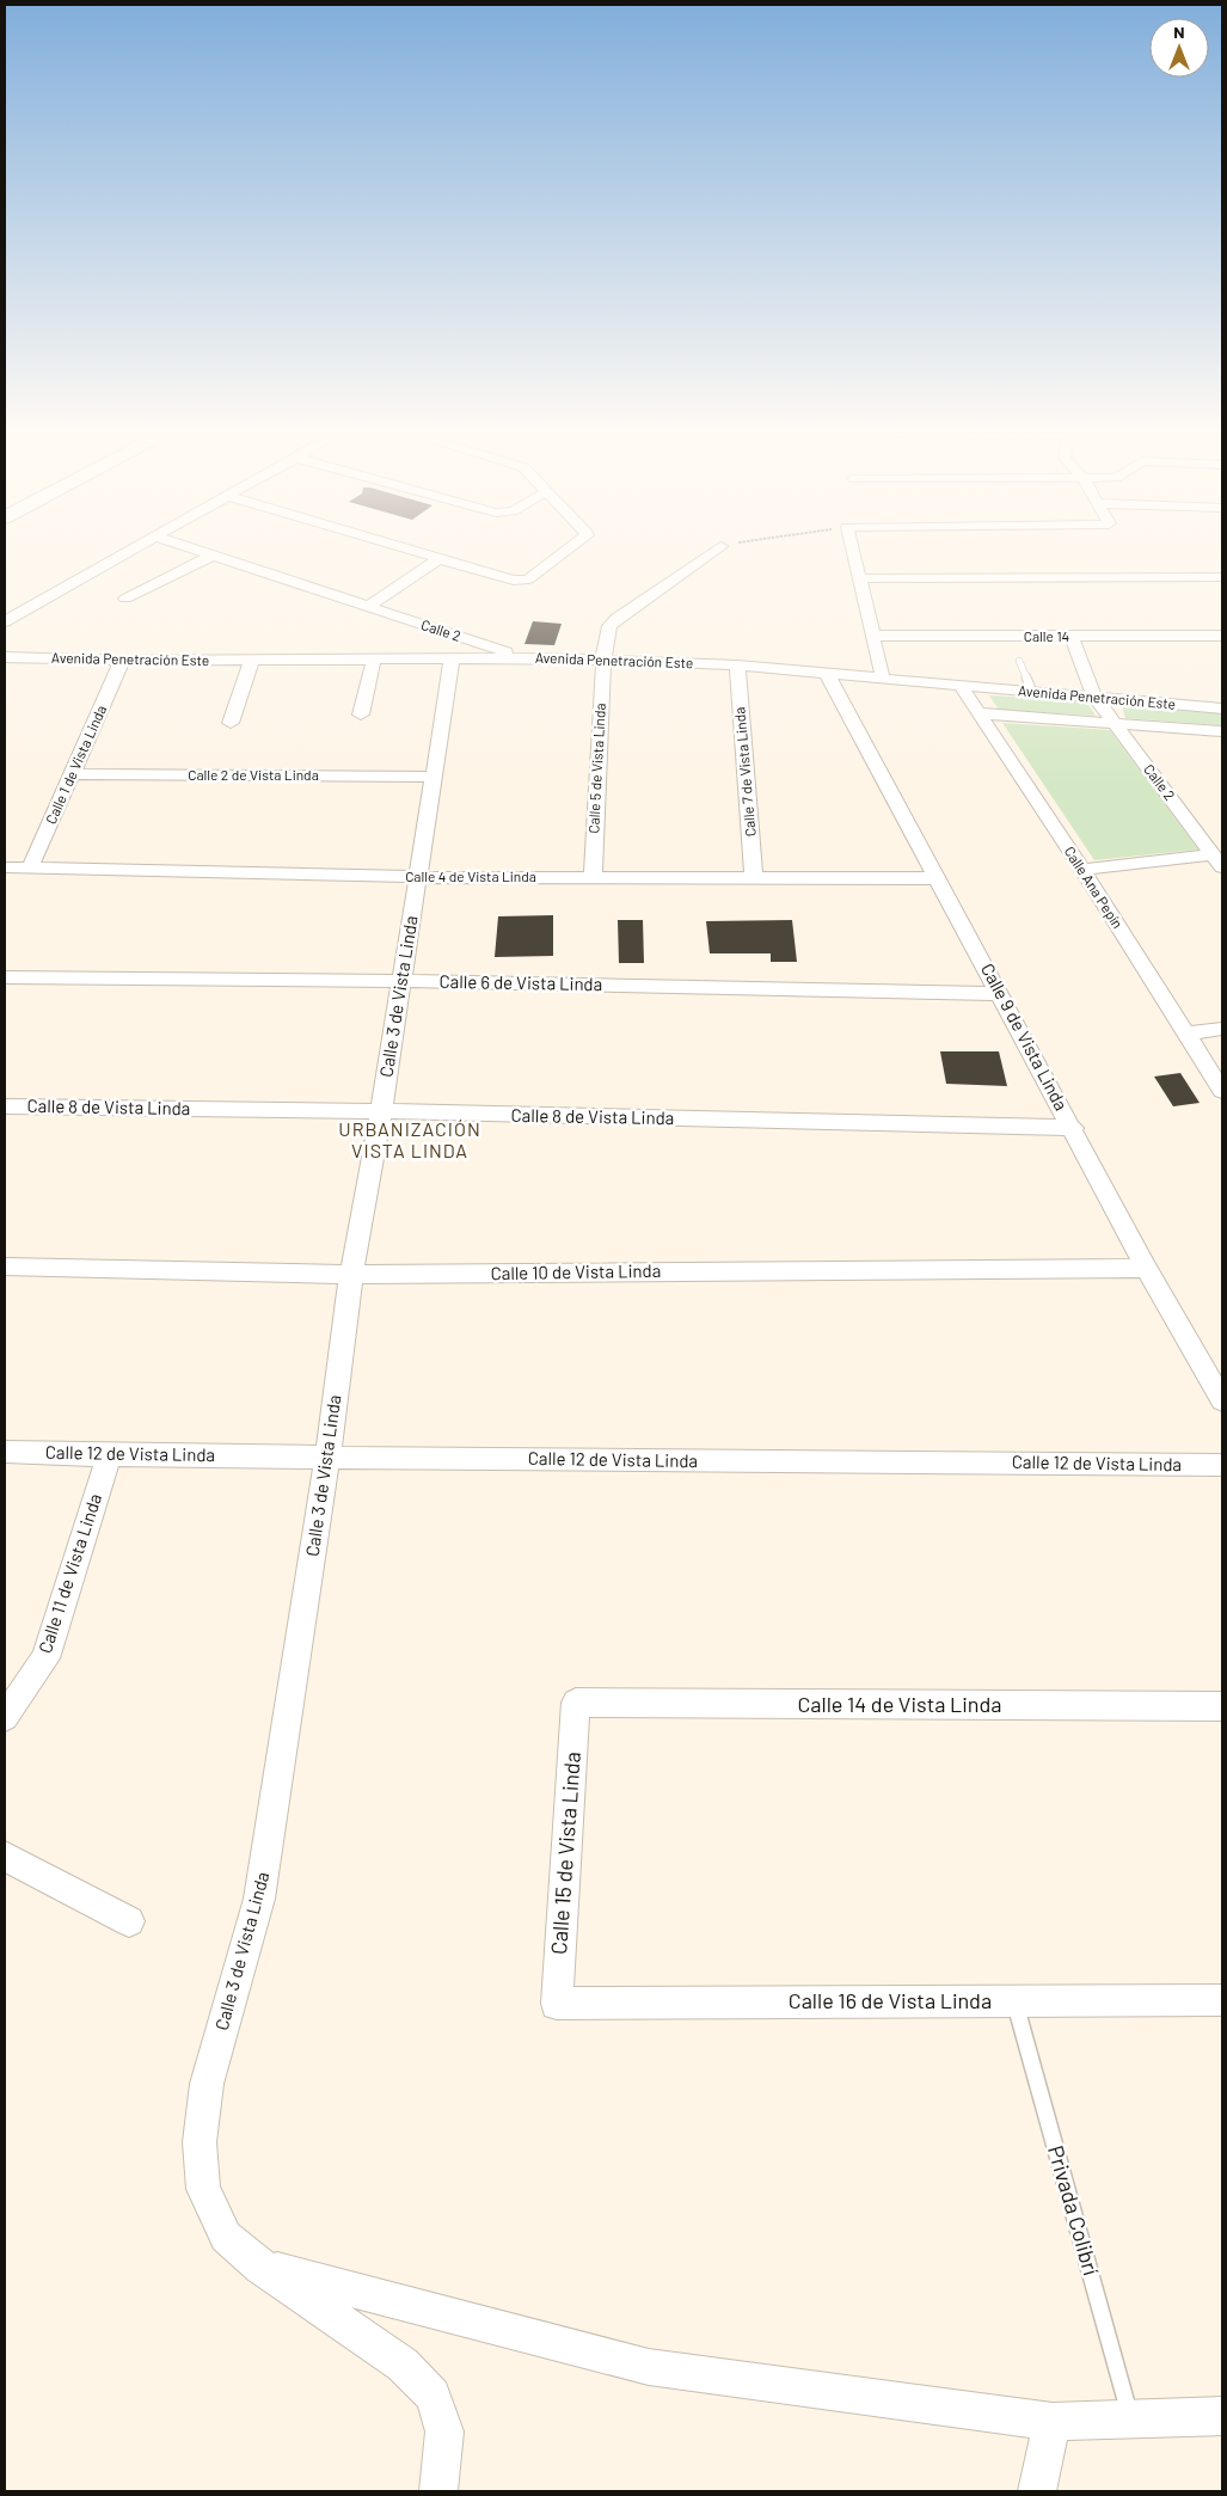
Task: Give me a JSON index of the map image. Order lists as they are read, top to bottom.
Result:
{
  "streets": {
    "street": [
      "Calle 2",
      "Calle 14",
      "Avenida Penetración Este",
      "Calle 1 de Vista Linda",
      "Calle 5 de Vista Linda",
      "Calle 7 de Vista Linda",
      "Calle 2 de Vista Linda",
      "Calle 4 de Vista Linda",
      "Calle Ana Pepín",
      "Calle 6 de Vista Linda",
      "Calle 3 de Vista Linda",
      "Calle 9 de Vista Linda",
      "Calle 8 de Vista Linda",
      "Calle 10 de Vista Linda",
      "Calle 12 de Vista Linda",
      "Calle 11 de Vista Linda",
      "Calle 14 de Vista Linda",
      "Calle 15 de Vista Linda",
      "Calle 16 de Vista Linda"
    ],
    "lane": ["Privada Colibrí"]
  },
  "crossings": [
    ["Calle 2", "Calle 14"],
    ["Calle 2", "Avenida Penetración Este"],
    ["Avenida Penetración Este", "Calle 1 de Vista Linda"],
    ["Avenida Penetración Este", "Calle 5 de Vista Linda"],
    ["Avenida Penetración Este", "Calle 7 de Vista Linda"],
    ["Avenida Penetración Este", "Calle Ana Pepín"],
    ["Avenida Penetración Este", "Calle 3 de Vista Linda"],
    ["Avenida Penetración Este", "Calle 9 de Vista Linda"],
    ["Calle 1 de Vista Linda", "Calle 2 de Vista Linda"],
    ["Calle 1 de Vista Linda", "Calle 4 de Vista Linda"],
    ["Calle 5 de Vista Linda", "Calle 4 de Vista Linda"],
    ["Calle 7 de Vista Linda", "Calle 4 de Vista Linda"],
    ["Calle 2 de Vista Linda", "Calle 3 de Vista Linda"],
    ["Calle 4 de Vista Linda", "Calle 3 de Vista Linda"],
    ["Calle 4 de Vista Linda", "Calle 9 de Vista Linda"],
    ["Calle 6 de Vista Linda", "Calle 3 de Vista Linda"],
    ["Calle 6 de Vista Linda", "Calle 9 de Vista Linda"],
    ["Calle 3 de Vista Linda", "Calle 8 de Vista Linda"],
    ["Calle 3 de Vista Linda", "Calle 10 de Vista Linda"],
    ["Calle 3 de Vista Linda", "Calle 12 de Vista Linda"],
    ["Calle 9 de Vista Linda", "Calle 8 de Vista Linda"],
    ["Calle 9 de Vista Linda", "Calle 10 de Vista Linda"],
    ["Calle 12 de Vista Linda", "Calle 11 de Vista Linda"],
    ["Calle 14 de Vista Linda", "Calle 15 de Vista Linda"],
    ["Calle 15 de Vista Linda", "Calle 16 de Vista Linda"],
    ["Calle 16 de Vista Linda", "Privada Colibrí"]
  ],
  "districts": ["URBANIZACIÓN VISTA LINDA"],
  "north": "top"
}
